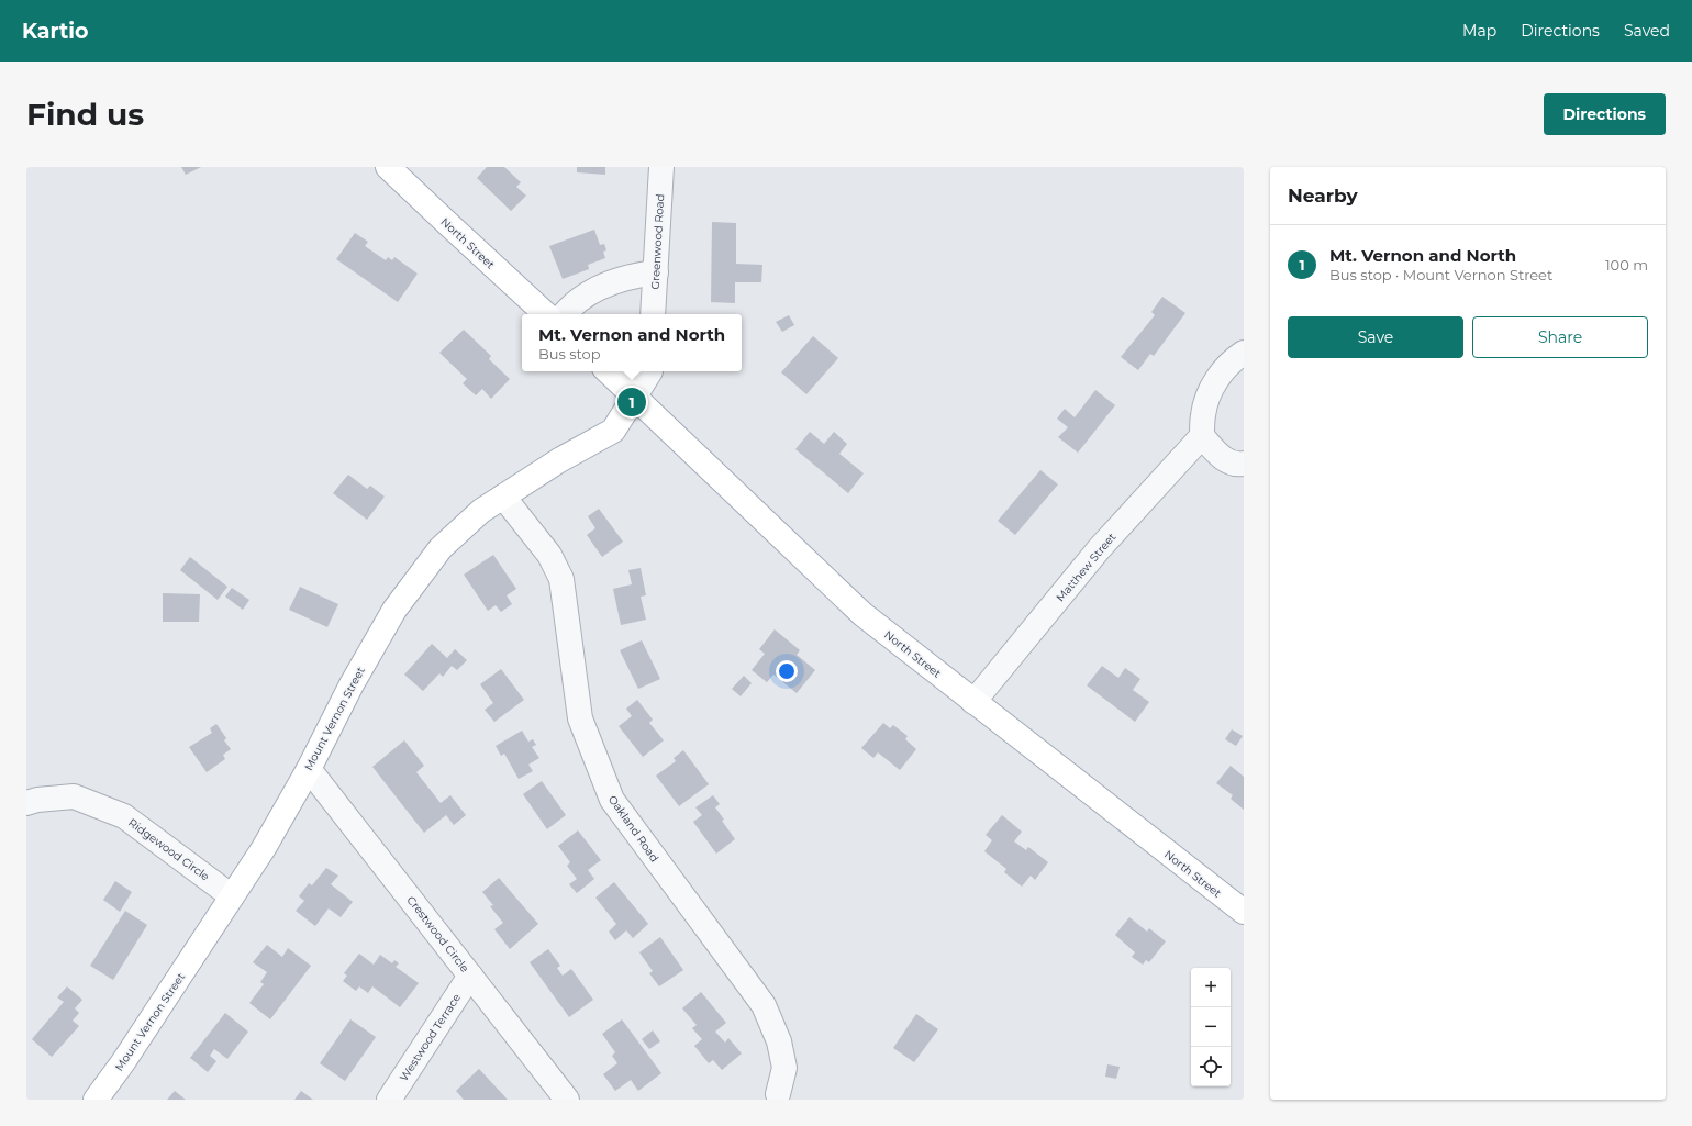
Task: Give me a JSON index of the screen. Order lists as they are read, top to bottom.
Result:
{
  "streets": {
    "main road": ["North Street", "Mount Vernon Street"],
    "street": [
      "Greenwood Road",
      "Matthew Street",
      "Oakland Road",
      "Ridgewood Circle",
      "Crestwood Circle",
      "Westwood Terrace"
    ]
  },
  "crossings": [
    ["North Street", "Matthew Street"],
    ["North Street", "Mount Vernon Street"],
    ["Mount Vernon Street", "Oakland Road"],
    ["Mount Vernon Street", "Ridgewood Circle"],
    ["Mount Vernon Street", "Crestwood Circle"],
    ["Crestwood Circle", "Westwood Terrace"]
  ],
  "page": {
    "header": "Kartio",
    "nav": ["Map", "Directions", "Saved"],
    "buttons": [
      "Directions",
      ["Save", "Share"]
    ],
    "title": "Find us",
    "heading": "Nearby",
    "list": [
      {
        "mark": "1",
        "name": "Mt. Vernon and North",
        "note": "Bus stop · Mount Vernon Street",
        "value": "100 m"
      }
    ],
    "popup": ["Mt. Vernon and North", "Bus stop"],
    "pins": "1",
    "map_buttons": ["+", "−"]
  }
}
